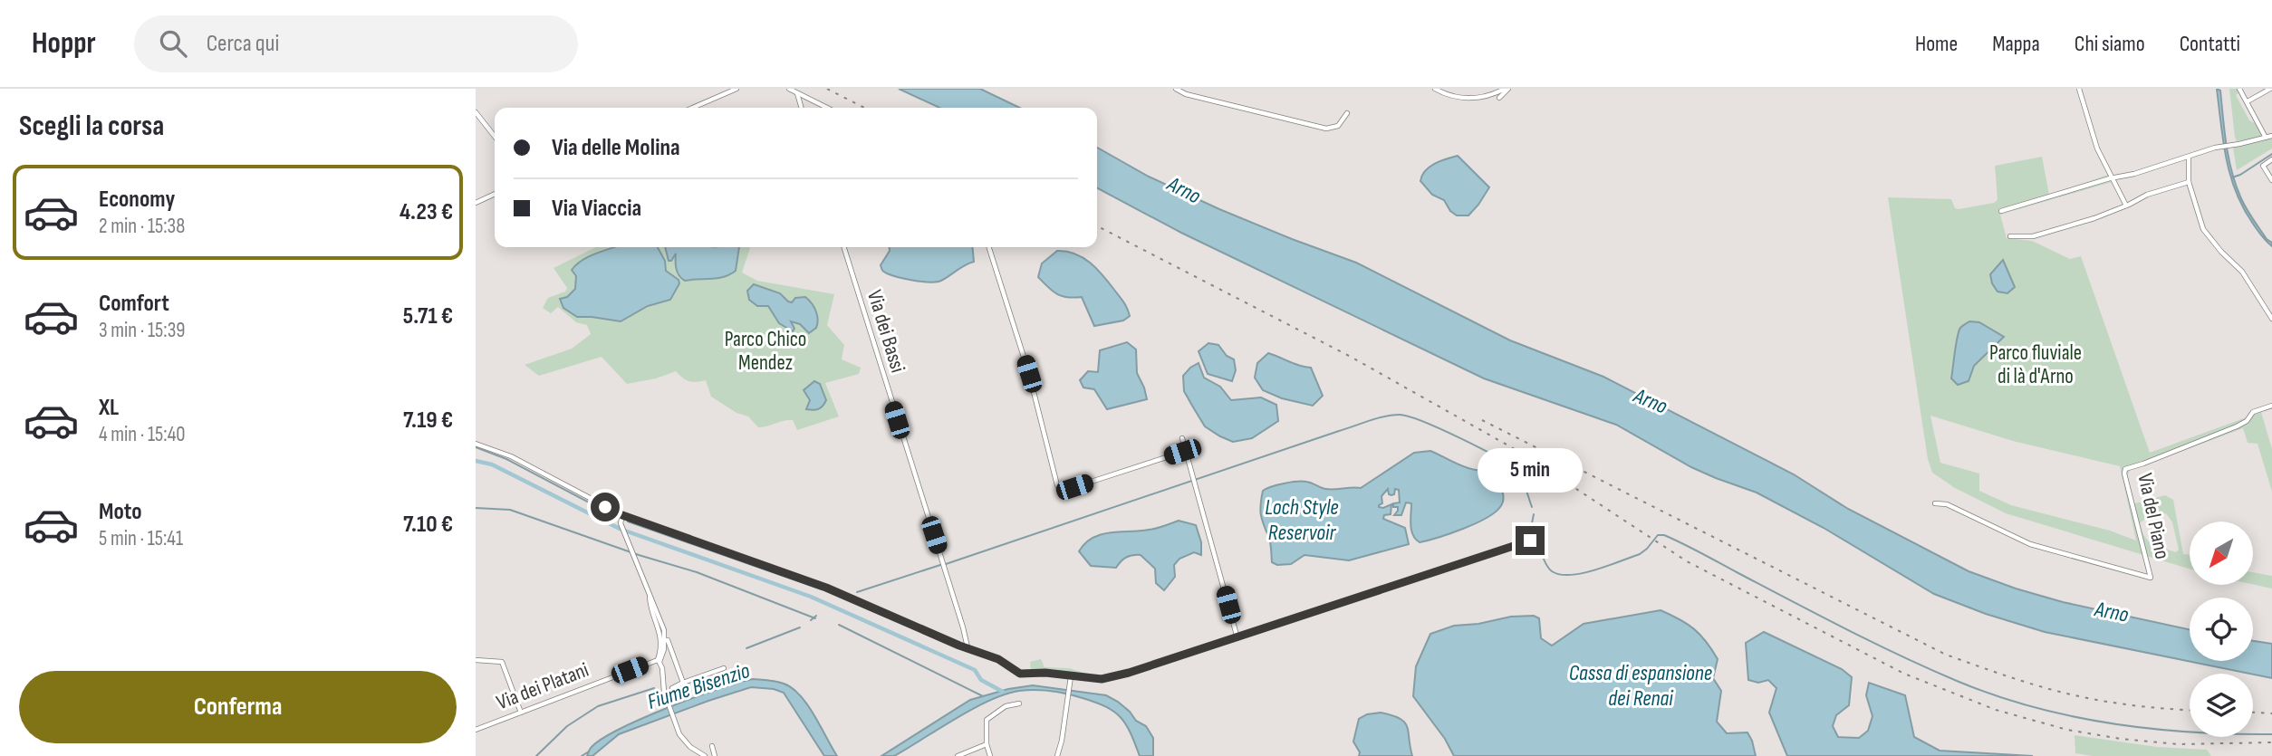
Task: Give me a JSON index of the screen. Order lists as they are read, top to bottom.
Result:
{
  "streets": {
    "street": ["Via dei Bassi", "Via del Piano", "Via dei Platani"]
  },
  "water": [
    "Arno",
    "Loch Style Reservoir",
    "Cassa di espansione dei Renai",
    "Fiume Bisenzio"
  ],
  "parks": ["Parco Chico Mendez", "Parco fluviale di là d'Arno"],
  "north": "bottom left",
  "page": {
    "header": "Hoppr",
    "search": "Cerca qui",
    "nav": [
      "Home",
      "Mappa",
      "Chi siamo",
      "Contatti"
    ],
    "heading": "Scegli la corsa",
    "banner": ["Via delle Molina", "Via Viaccia"],
    "list": [
      {
        "name": "Economy",
        "note": "2 min · 15:38",
        "value": "4.23 €"
      },
      {
        "name": "Comfort",
        "note": "3 min · 15:39",
        "value": "5.71 €"
      },
      {
        "name": "XL",
        "note": "4 min · 15:40",
        "value": "7.19 €"
      },
      {
        "name": "Moto",
        "note": "5 min · 15:41",
        "value": "7.10 €"
      }
    ],
    "bubble": "5 min",
    "buttons": "Conferma"
  }
}
